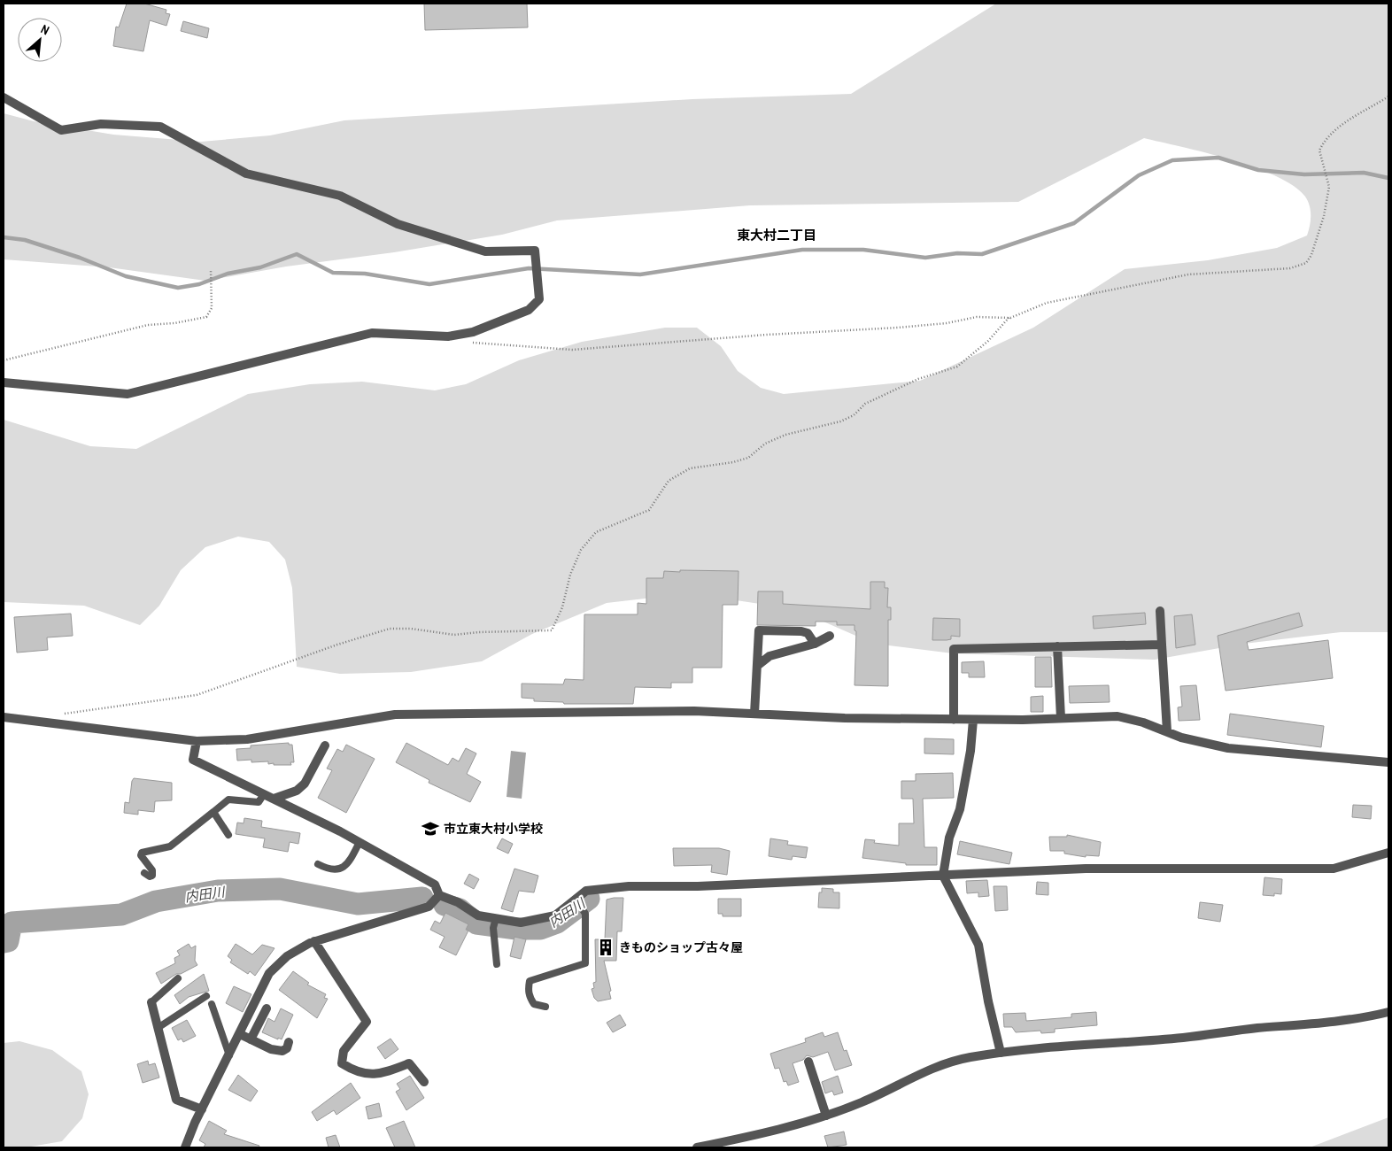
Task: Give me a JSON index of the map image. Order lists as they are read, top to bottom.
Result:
{
  "districts": ["東大村二丁目"],
  "water": ["内田川"],
  "places": {
    "school or university": ["市立東大村小学校"],
    "building": ["きものショップ古々屋"]
  },
  "north": "top right"
}
